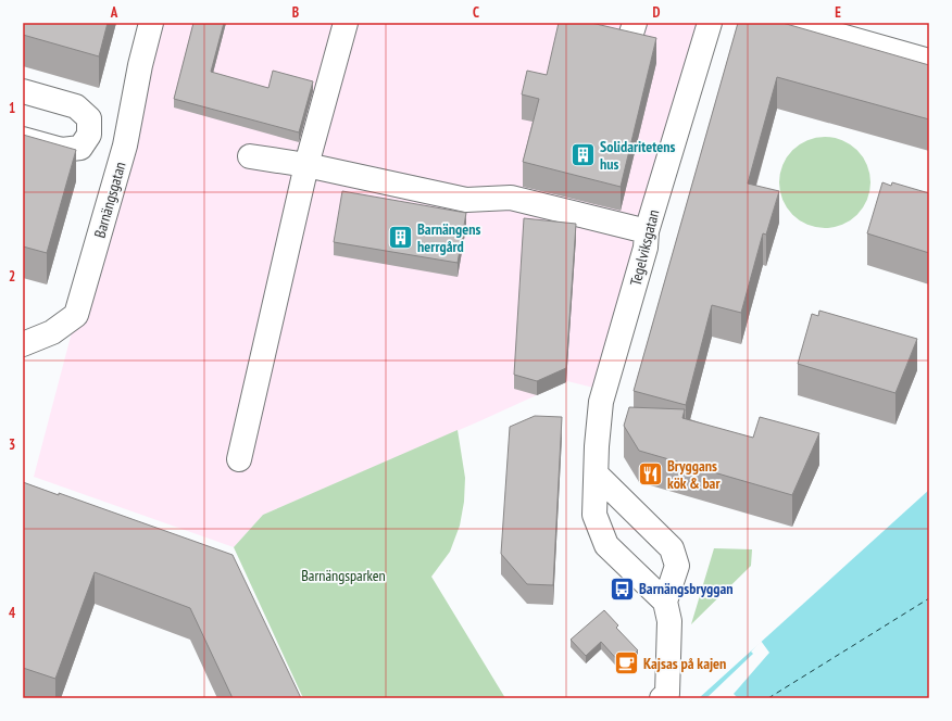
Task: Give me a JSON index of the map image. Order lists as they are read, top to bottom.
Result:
{
  "streets": {
    "street": ["Barnängsgatan", "Tegelviksgatan"]
  },
  "parks": ["Barnängsparken"],
  "places": {
    "building": ["Solidaritetens hus", "Barnängens herrgård"],
    "restaurant": ["Bryggans kök & bar"],
    "bus stop": ["Barnängsbryggan"],
    "cafe": ["Kajsas på kajen"]
  },
  "grid": {
    "columns": [
      "A",
      "B",
      "C",
      "D",
      "E"
    ],
    "rows": [
      "1",
      "2",
      "3",
      "4"
    ]
  }
}
